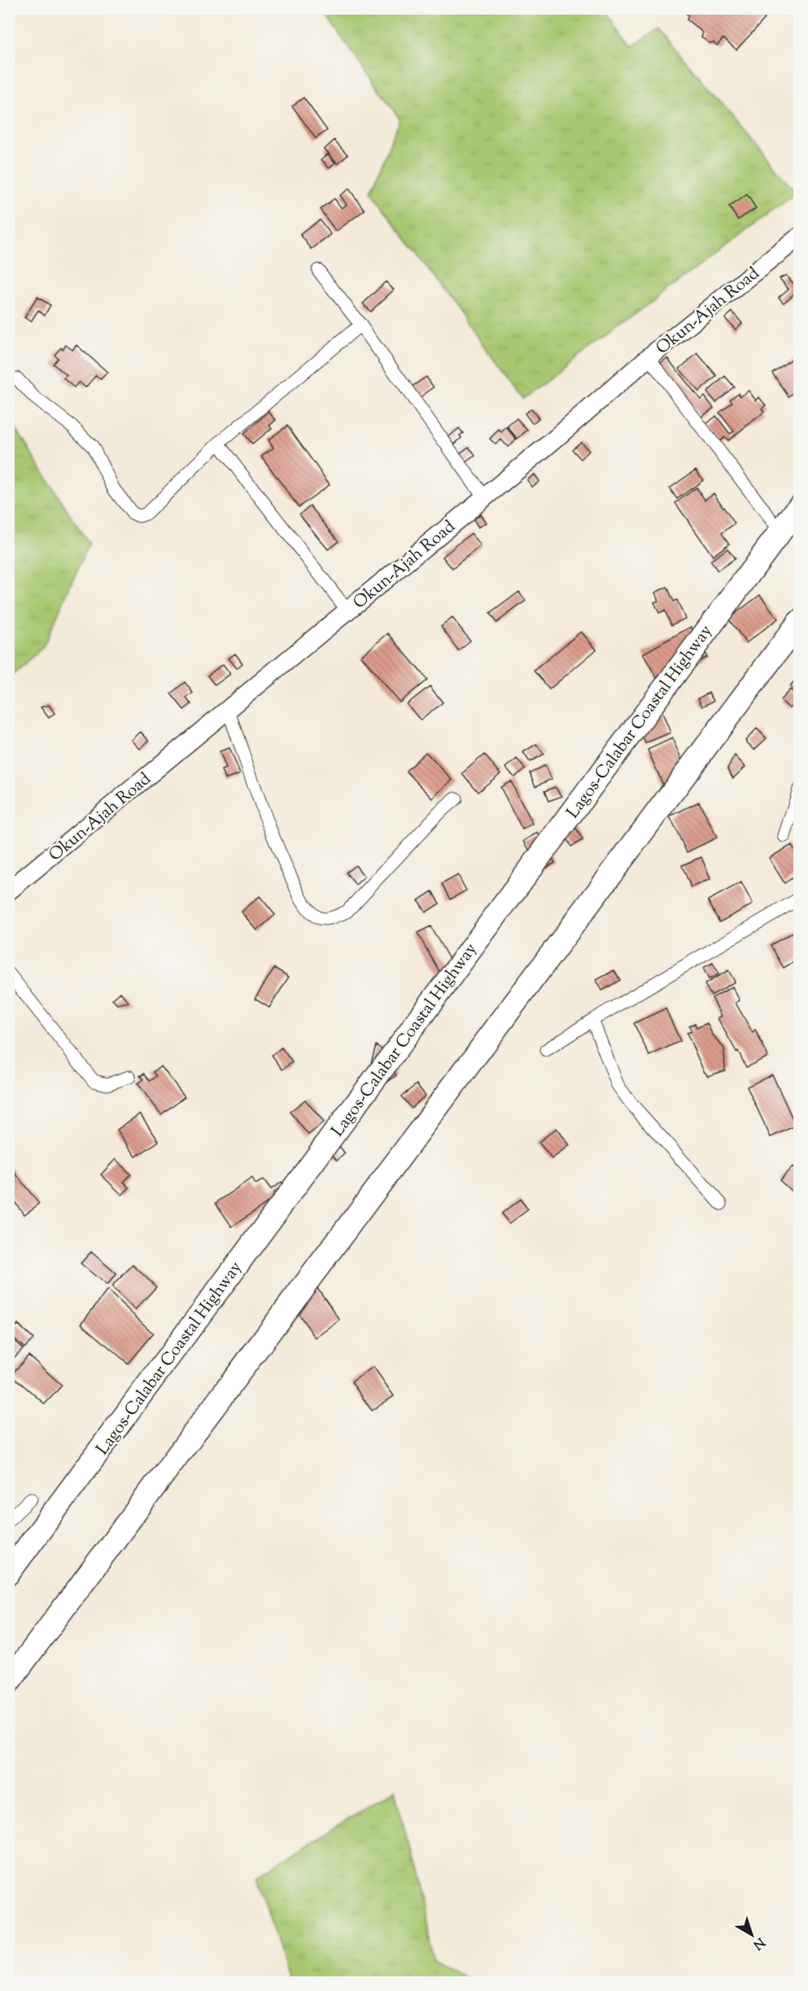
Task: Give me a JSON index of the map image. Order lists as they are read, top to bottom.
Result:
{
  "streets": {
    "highway": ["Lagos-Calabar Coastal Highway"],
    "street": ["Okun-Ajah Road"]
  },
  "north": "bottom right"
}
